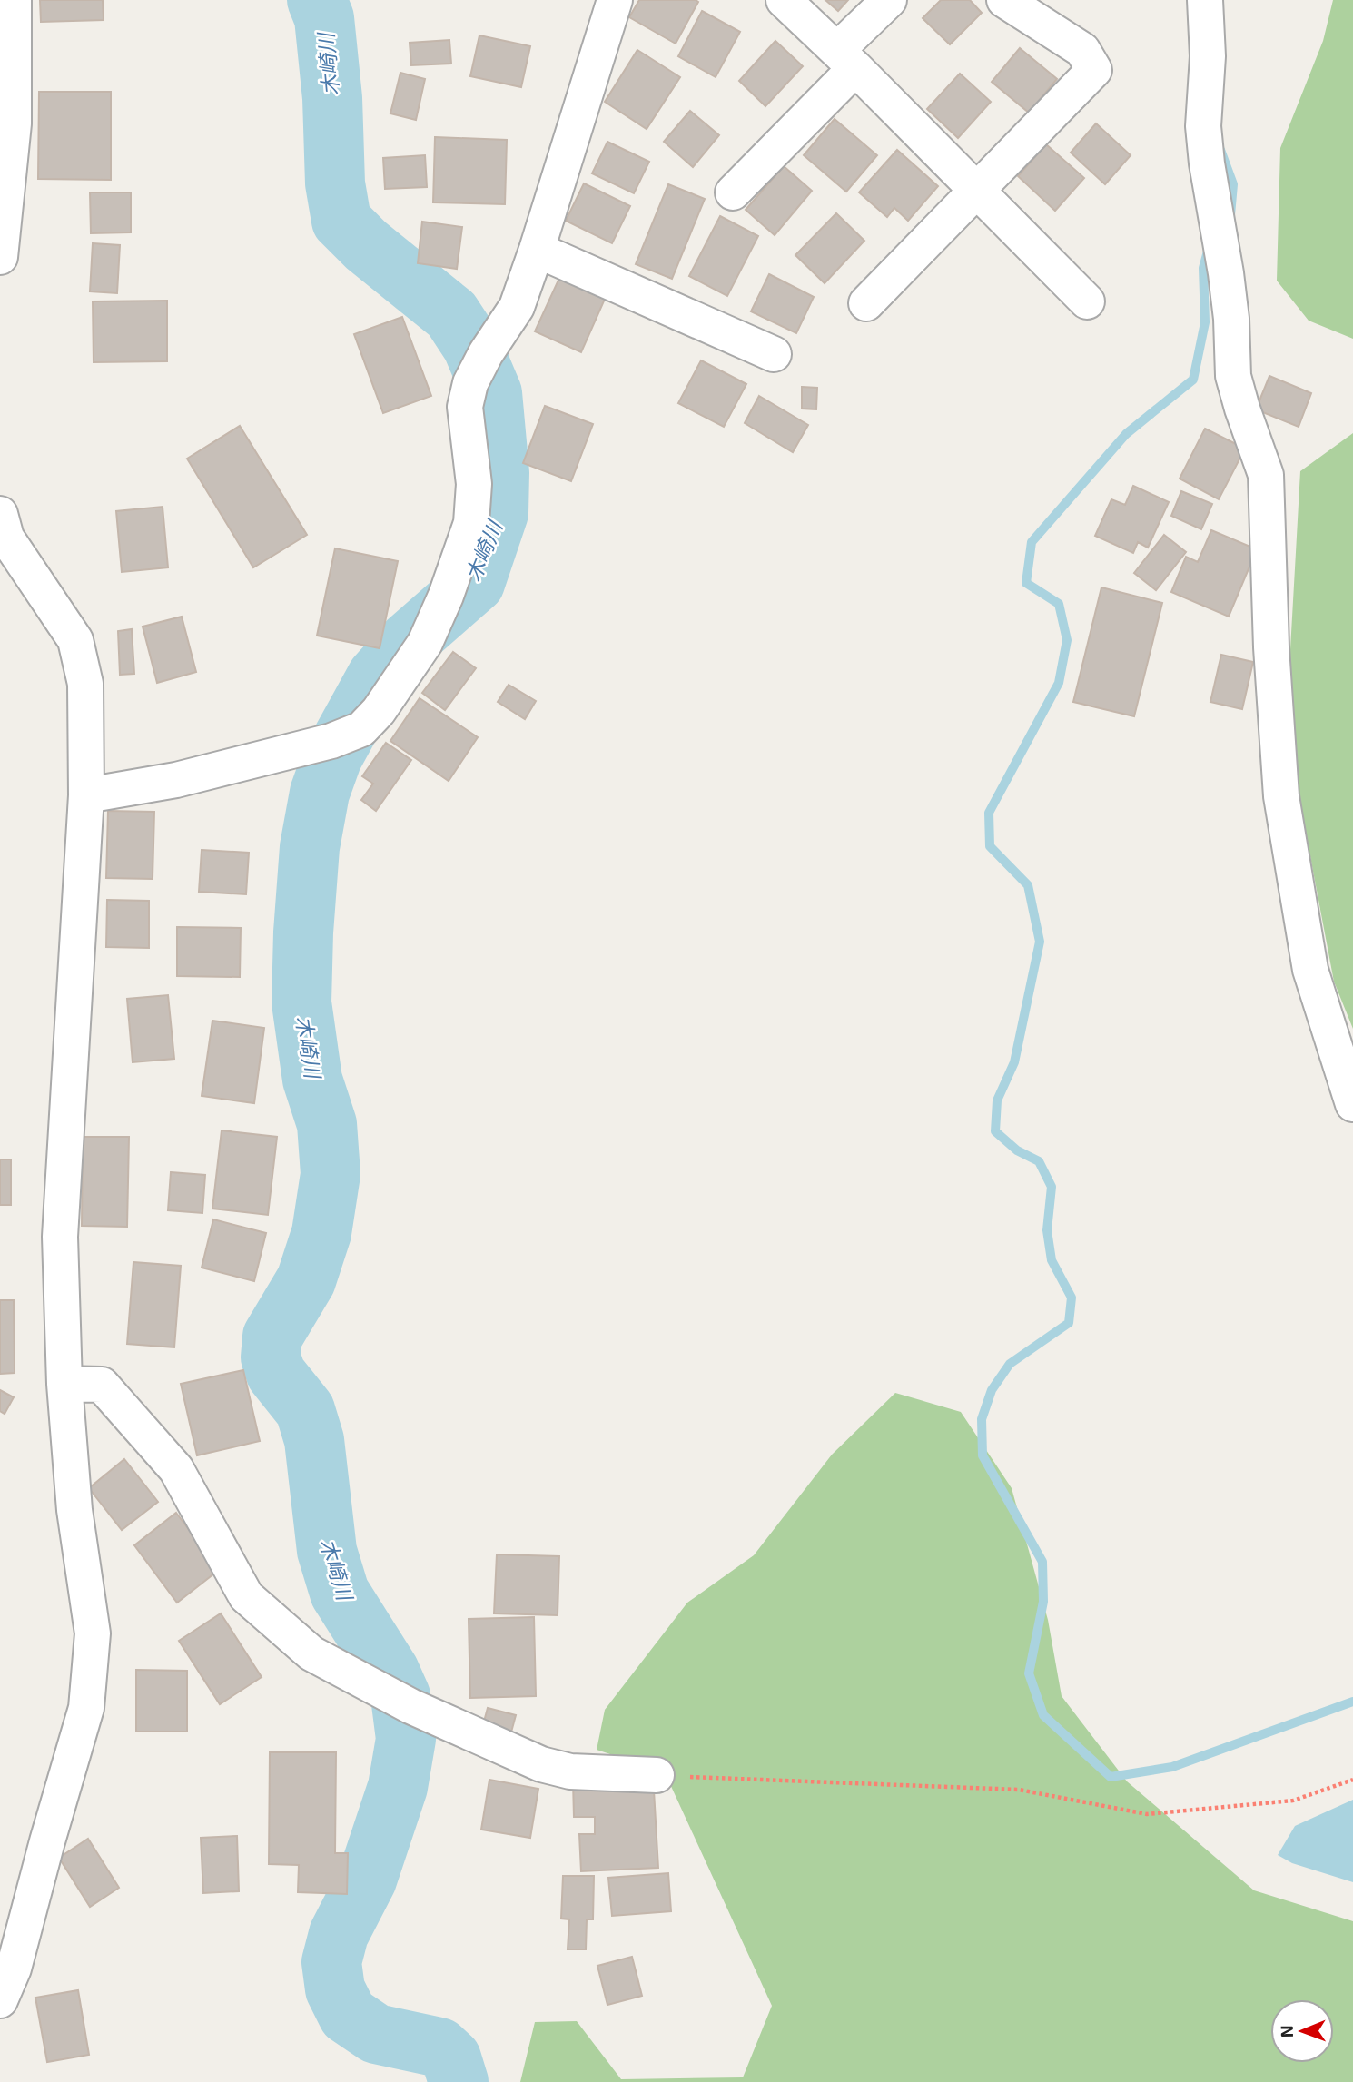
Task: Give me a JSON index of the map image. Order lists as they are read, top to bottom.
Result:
{
  "water": ["木崎川"],
  "north": "left"
}
